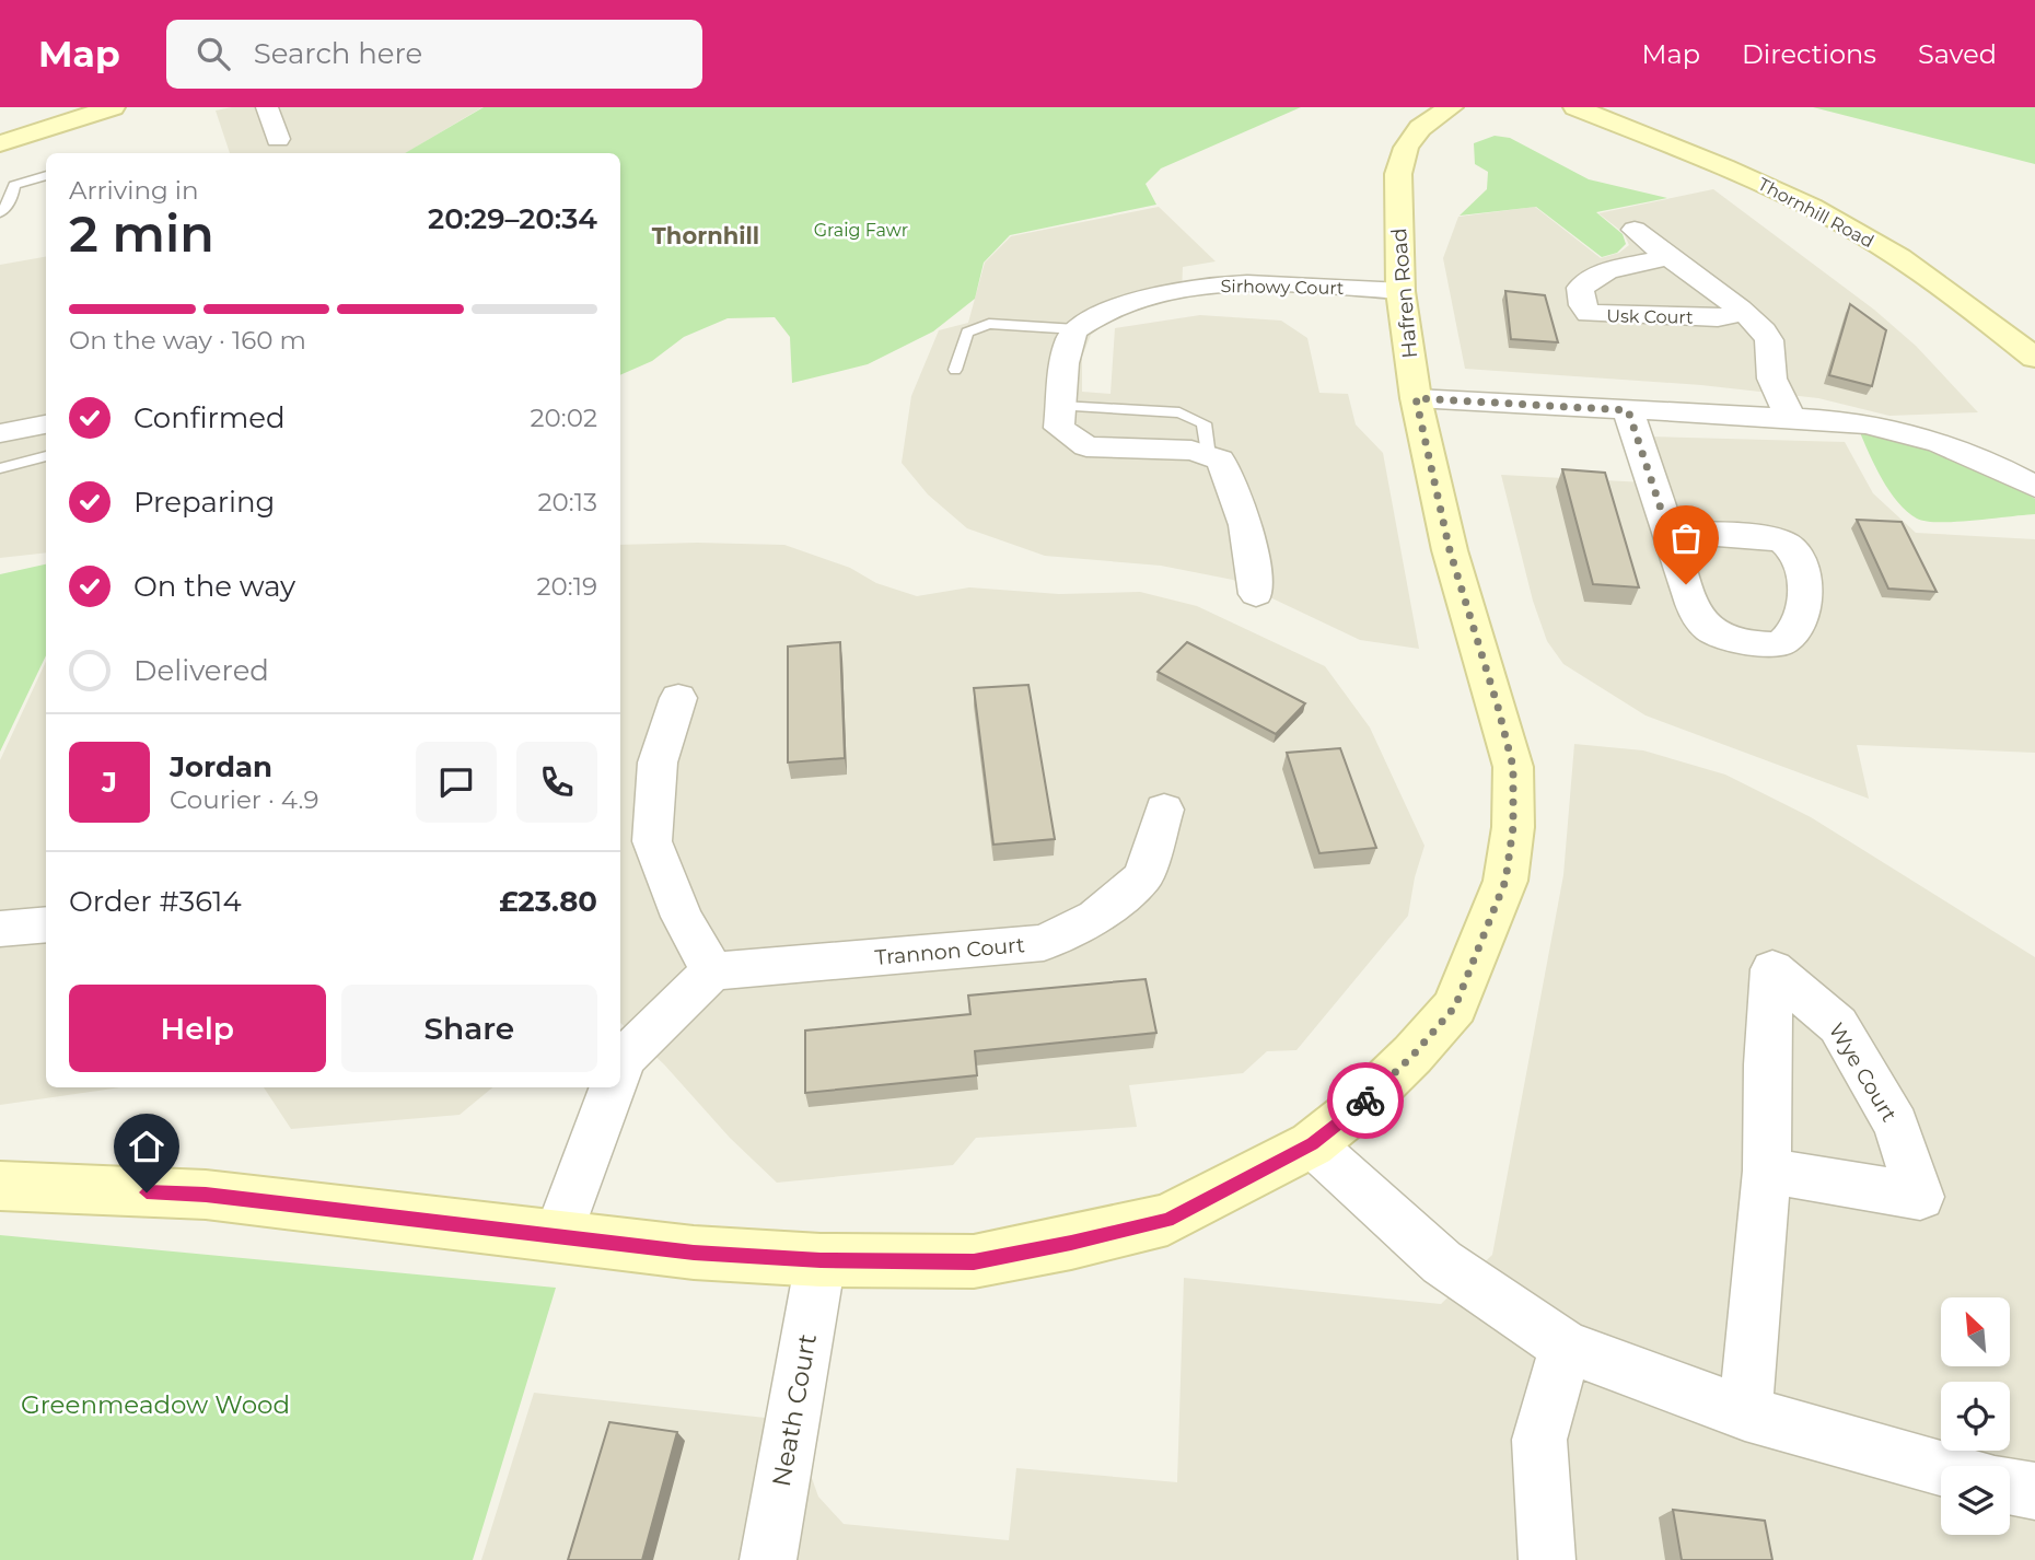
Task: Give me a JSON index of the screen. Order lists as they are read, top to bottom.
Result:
{
  "streets": {
    "street": [
      "Thornhill Road",
      "Sirhowy Court",
      "Hafren Road",
      "Usk Court",
      "Trannon Court",
      "Wye Court",
      "Neath Court"
    ]
  },
  "crossings": [
    ["Sirhowy Court", "Hafren Road"],
    ["Hafren Road", "Neath Court"]
  ],
  "districts": ["Thornhill"],
  "parks": ["Graig Fawr", "Greenmeadow Wood"],
  "north": "top left",
  "page": {
    "header": "Map",
    "search": "Search here",
    "nav": ["Map", "Directions", "Saved"],
    "heading": ["2 min", "Arriving in", "20:29–20:34"],
    "panel": [
      "Jordan",
      "Courier · 4.9",
      "Order #3614",
      "£23.80"
    ],
    "bar": "On the way · 160 m",
    "list": [
      ["Confirmed", "20:02"],
      ["Preparing", "20:13"],
      ["On the way", "20:19"],
      "Delivered"
    ],
    "round": "J",
    "buttons": ["Help", "Share"]
  }
}
